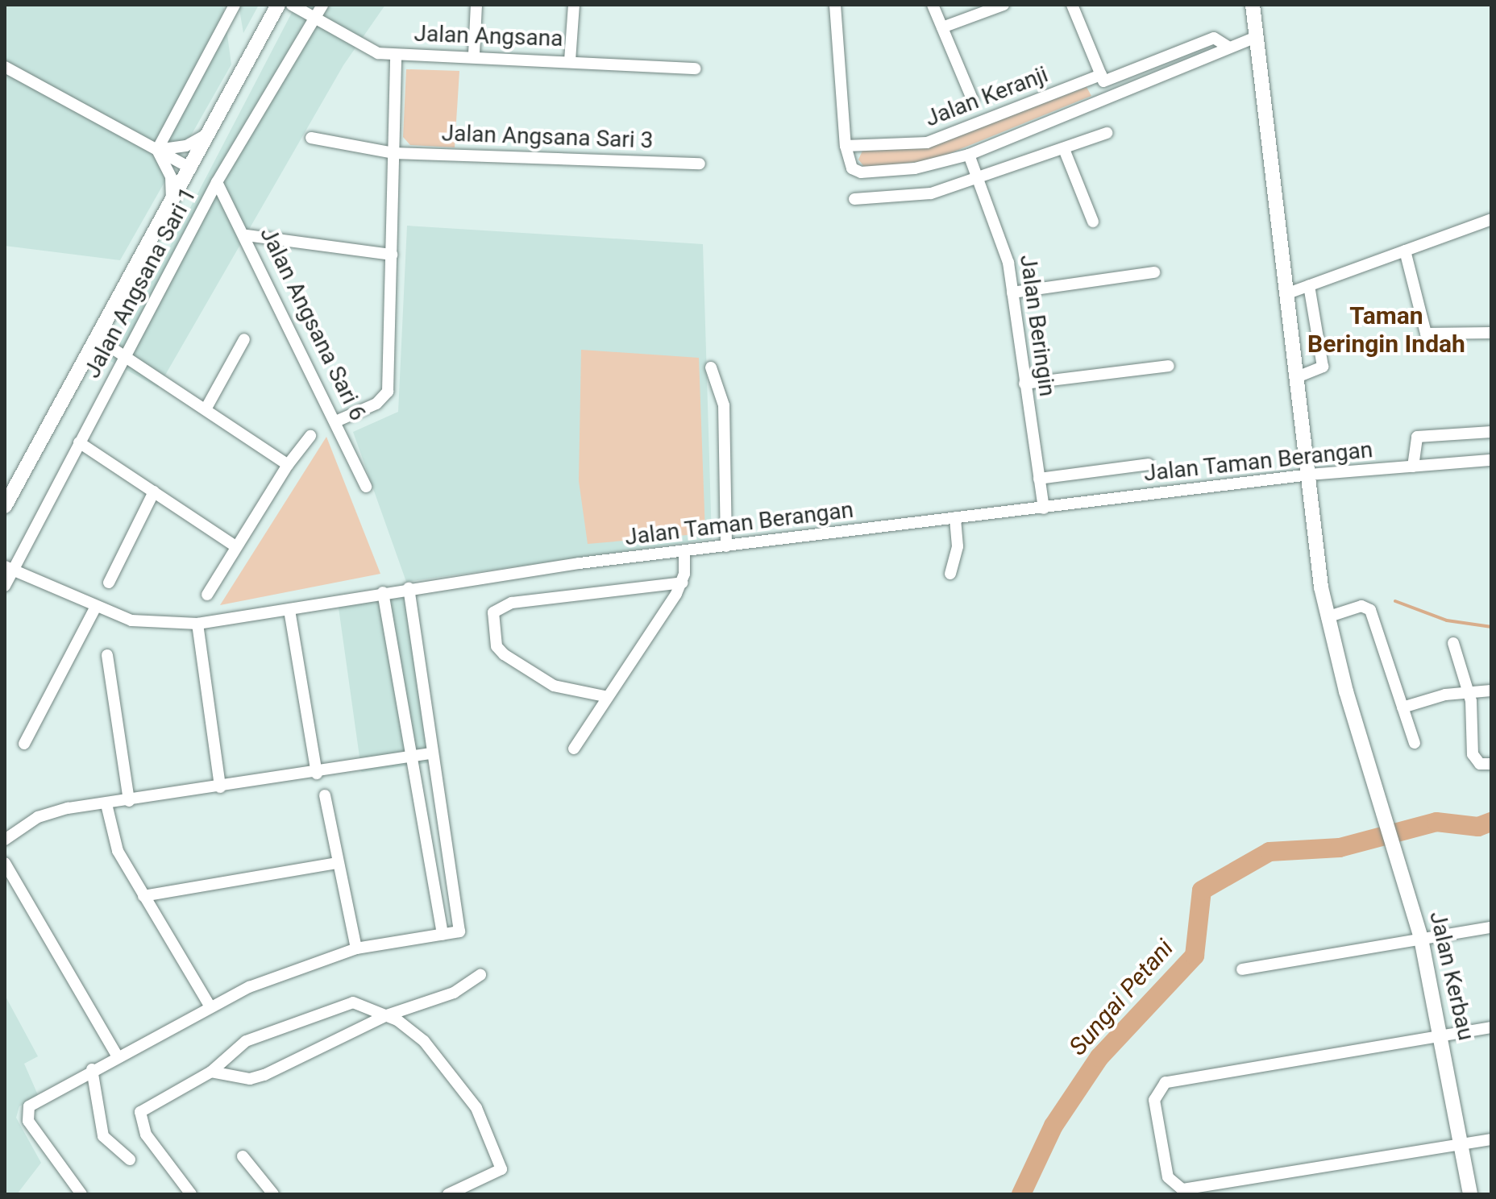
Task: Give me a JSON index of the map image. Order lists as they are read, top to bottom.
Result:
{
  "streets": {
    "street": [
      "Jalan Angsana",
      "Jalan Keranji",
      "Jalan Angsana Sari 3",
      "Jalan Angsana Sari 1",
      "Jalan Angsana Sari 6",
      "Jalan Beringin",
      "Jalan Taman Berangan",
      "Jalan Kerbau"
    ]
  },
  "crossings": [
    ["Jalan Angsana", "Jalan Angsana Sari 1"],
    ["Jalan Angsana Sari 1", "Jalan Angsana Sari 6"],
    ["Jalan Angsana Sari 1", "Jalan Taman Berangan"],
    ["Jalan Beringin", "Jalan Taman Berangan"],
    ["Jalan Taman Berangan", "Jalan Kerbau"]
  ],
  "districts": ["Taman Beringin Indah"],
  "water": ["Sungai Petani"]
}
